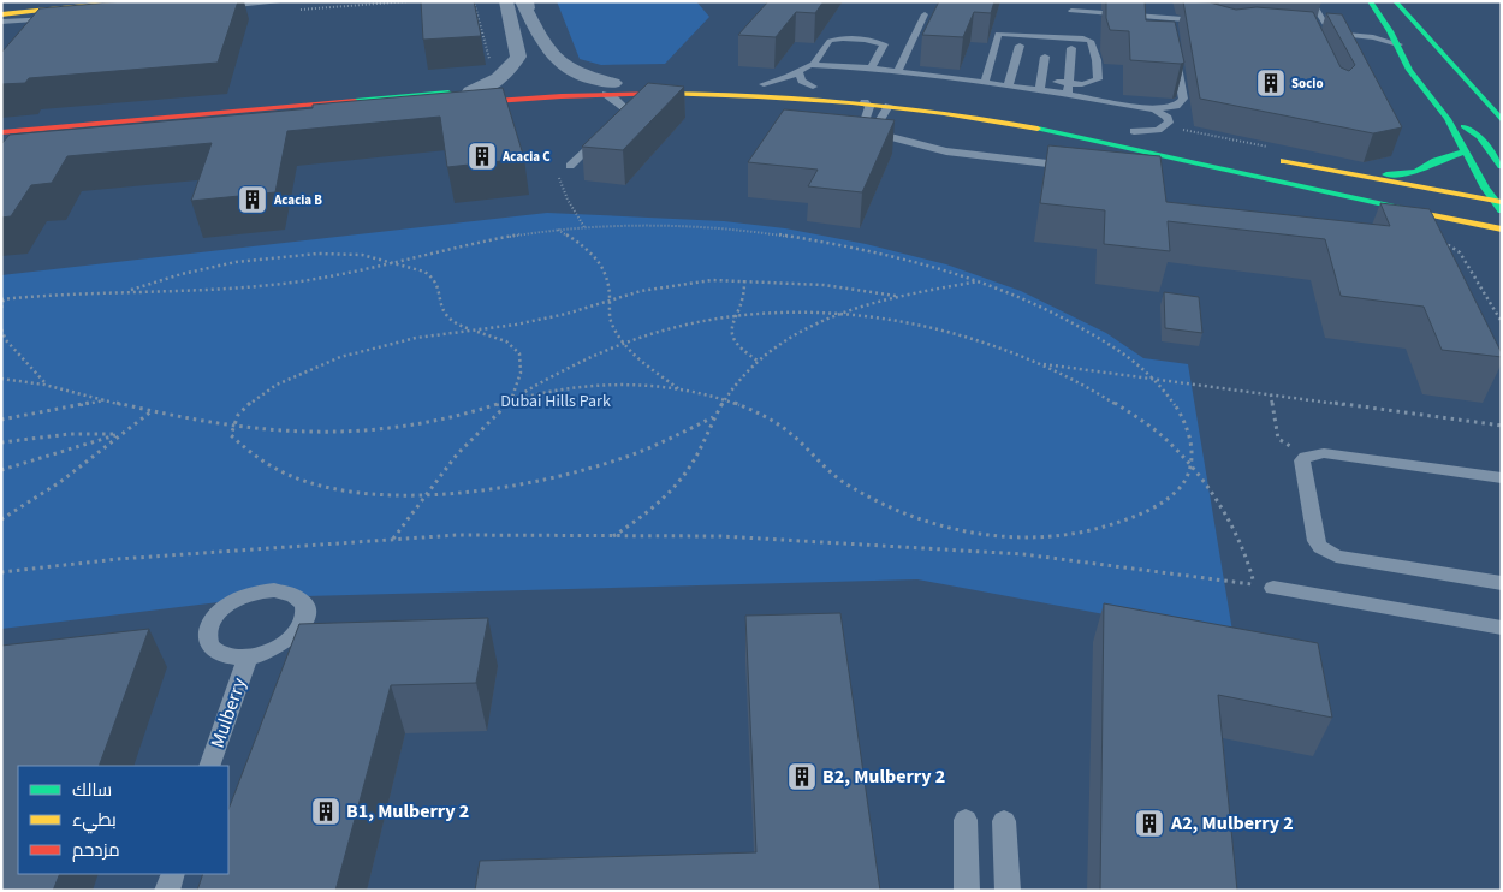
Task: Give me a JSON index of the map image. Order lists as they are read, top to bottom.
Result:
{
  "streets": {
    "lane": ["Mulberry"]
  },
  "parks": ["Dubai Hills Park"],
  "places": {
    "building": [
      "Socio",
      "Acacia C",
      "Acacia B",
      "B2, Mulberry 2",
      "B1, Mulberry 2",
      "A2, Mulberry 2"
    ]
  },
  "legend": ["سالك", "بطيء", "مزدحم"]
}
